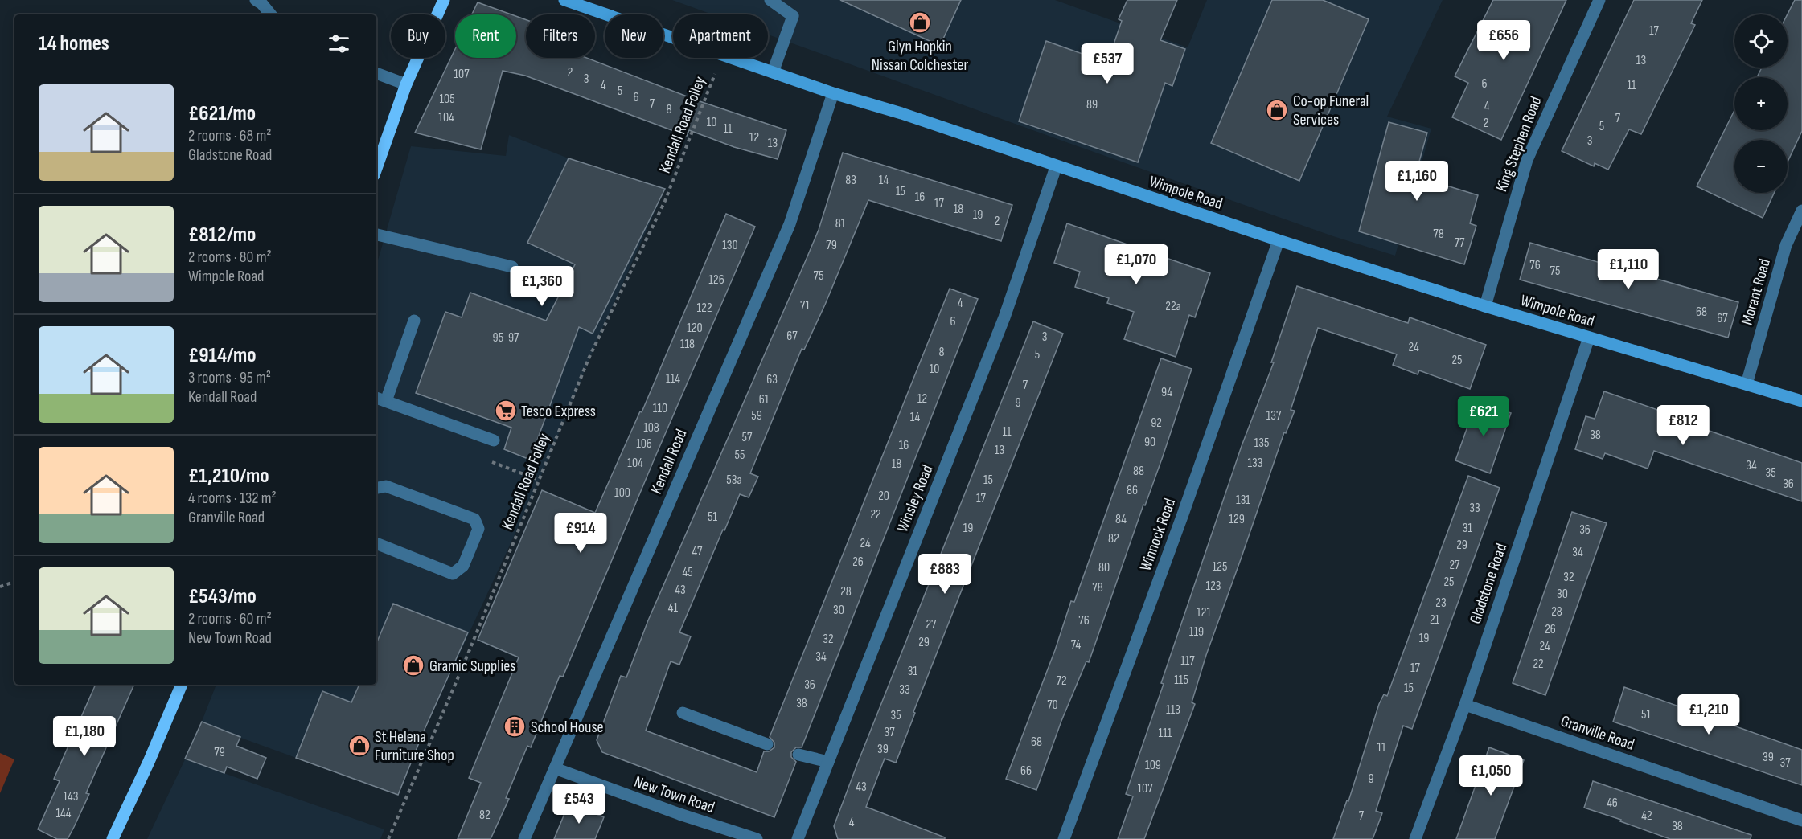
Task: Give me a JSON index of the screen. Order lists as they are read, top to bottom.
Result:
{
  "streets": {
    "street": [
      "King Stephen Road",
      "Wimpole Road",
      "Morant Road",
      "Kendall Road",
      "Winsley Road",
      "Winnock Road",
      "Gladstone Road",
      "Granville Road",
      "New Town Road"
    ],
    "path": ["Kendall Road Folley"]
  },
  "crossings": [
    ["King Stephen Road", "Wimpole Road"],
    ["Wimpole Road", "Morant Road"],
    ["Wimpole Road", "Kendall Road"],
    ["Wimpole Road", "Winsley Road"],
    ["Wimpole Road", "Winnock Road"],
    ["Wimpole Road", "Gladstone Road"],
    ["Kendall Road", "New Town Road"],
    ["Gladstone Road", "Granville Road"]
  ],
  "places": {
    "shop": [
      "Glyn Hopkin Nissan Colchester",
      "Co-op Funeral Services",
      "Gramic Supplies",
      "St Helena Furniture Shop"
    ],
    "supermarket": ["Tesco Express"],
    "building": ["School House"]
  },
  "house_numbers": [
    "17",
    "13",
    "2",
    "107",
    "3",
    "6",
    "4",
    "11",
    "5",
    "6",
    "105",
    "7",
    "89",
    "4",
    "8",
    "104",
    "7",
    "10",
    "2",
    "5",
    "11",
    "12",
    "3",
    "13",
    "83",
    "14",
    "15",
    "16",
    "17",
    "18",
    "19",
    "2",
    "81",
    "78",
    "77",
    "130",
    "79",
    "76",
    "75",
    "75",
    "126",
    "4",
    "71",
    "22a",
    "122",
    "68",
    "67",
    "6",
    "120",
    "67",
    "3",
    "95-97",
    "118",
    "24",
    "8",
    "5",
    "25",
    "10",
    "114",
    "63",
    "7",
    "94",
    "12",
    "61",
    "9",
    "110",
    "59",
    "137",
    "14",
    "92",
    "108",
    "11",
    "38",
    "57",
    "90",
    "135",
    "106",
    "16",
    "13",
    "55",
    "104",
    "133",
    "18",
    "34",
    "88",
    "35",
    "53a",
    "15",
    "36",
    "86",
    "100",
    "20",
    "17",
    "131",
    "33",
    "22",
    "51",
    "84",
    "129",
    "19",
    "31",
    "36",
    "82",
    "24",
    "29",
    "47",
    "34",
    "26",
    "27",
    "125",
    "80",
    "45",
    "32",
    "25",
    "123",
    "78",
    "43",
    "28",
    "30",
    "23",
    "41",
    "30",
    "28",
    "121",
    "21",
    "76",
    "27",
    "26",
    "119",
    "19",
    "32",
    "29",
    "74",
    "24",
    "34",
    "117",
    "22",
    "17",
    "31",
    "115",
    "72",
    "36",
    "15",
    "33",
    "38",
    "70",
    "113",
    "51",
    "35",
    "37",
    "111",
    "68",
    "11",
    "39",
    "79",
    "39",
    "37",
    "109",
    "66",
    "9",
    "43",
    "107",
    "143",
    "46",
    "144",
    "82",
    "7",
    "42",
    "4",
    "38"
  ],
  "page": {
    "map_buttons": ["+", "−"],
    "chip": [
      "Buy",
      "Rent",
      "Filters",
      "New",
      "Apartment"
    ],
    "heading": "14 homes",
    "price": [
      "£656",
      "£537",
      "£1,160",
      "£1,070",
      "£1,110",
      "£1,360",
      "£621",
      "£812",
      "£914",
      "£883",
      "£1,210",
      "£1,180",
      "£1,050",
      "£543"
    ],
    "list": [
      {
        "name": "£621/mo",
        "note": "2 rooms · 68 m² · Gladstone Road"
      },
      {
        "name": "£812/mo",
        "note": "2 rooms · 80 m² · Wimpole Road"
      },
      {
        "name": "£914/mo",
        "note": "3 rooms · 95 m² · Kendall Road"
      },
      {
        "name": "£1,210/mo",
        "note": "4 rooms · 132 m² · Granville Road"
      },
      {
        "name": "£543/mo",
        "note": "2 rooms · 60 m² · New Town Road"
      }
    ]
  }
}
